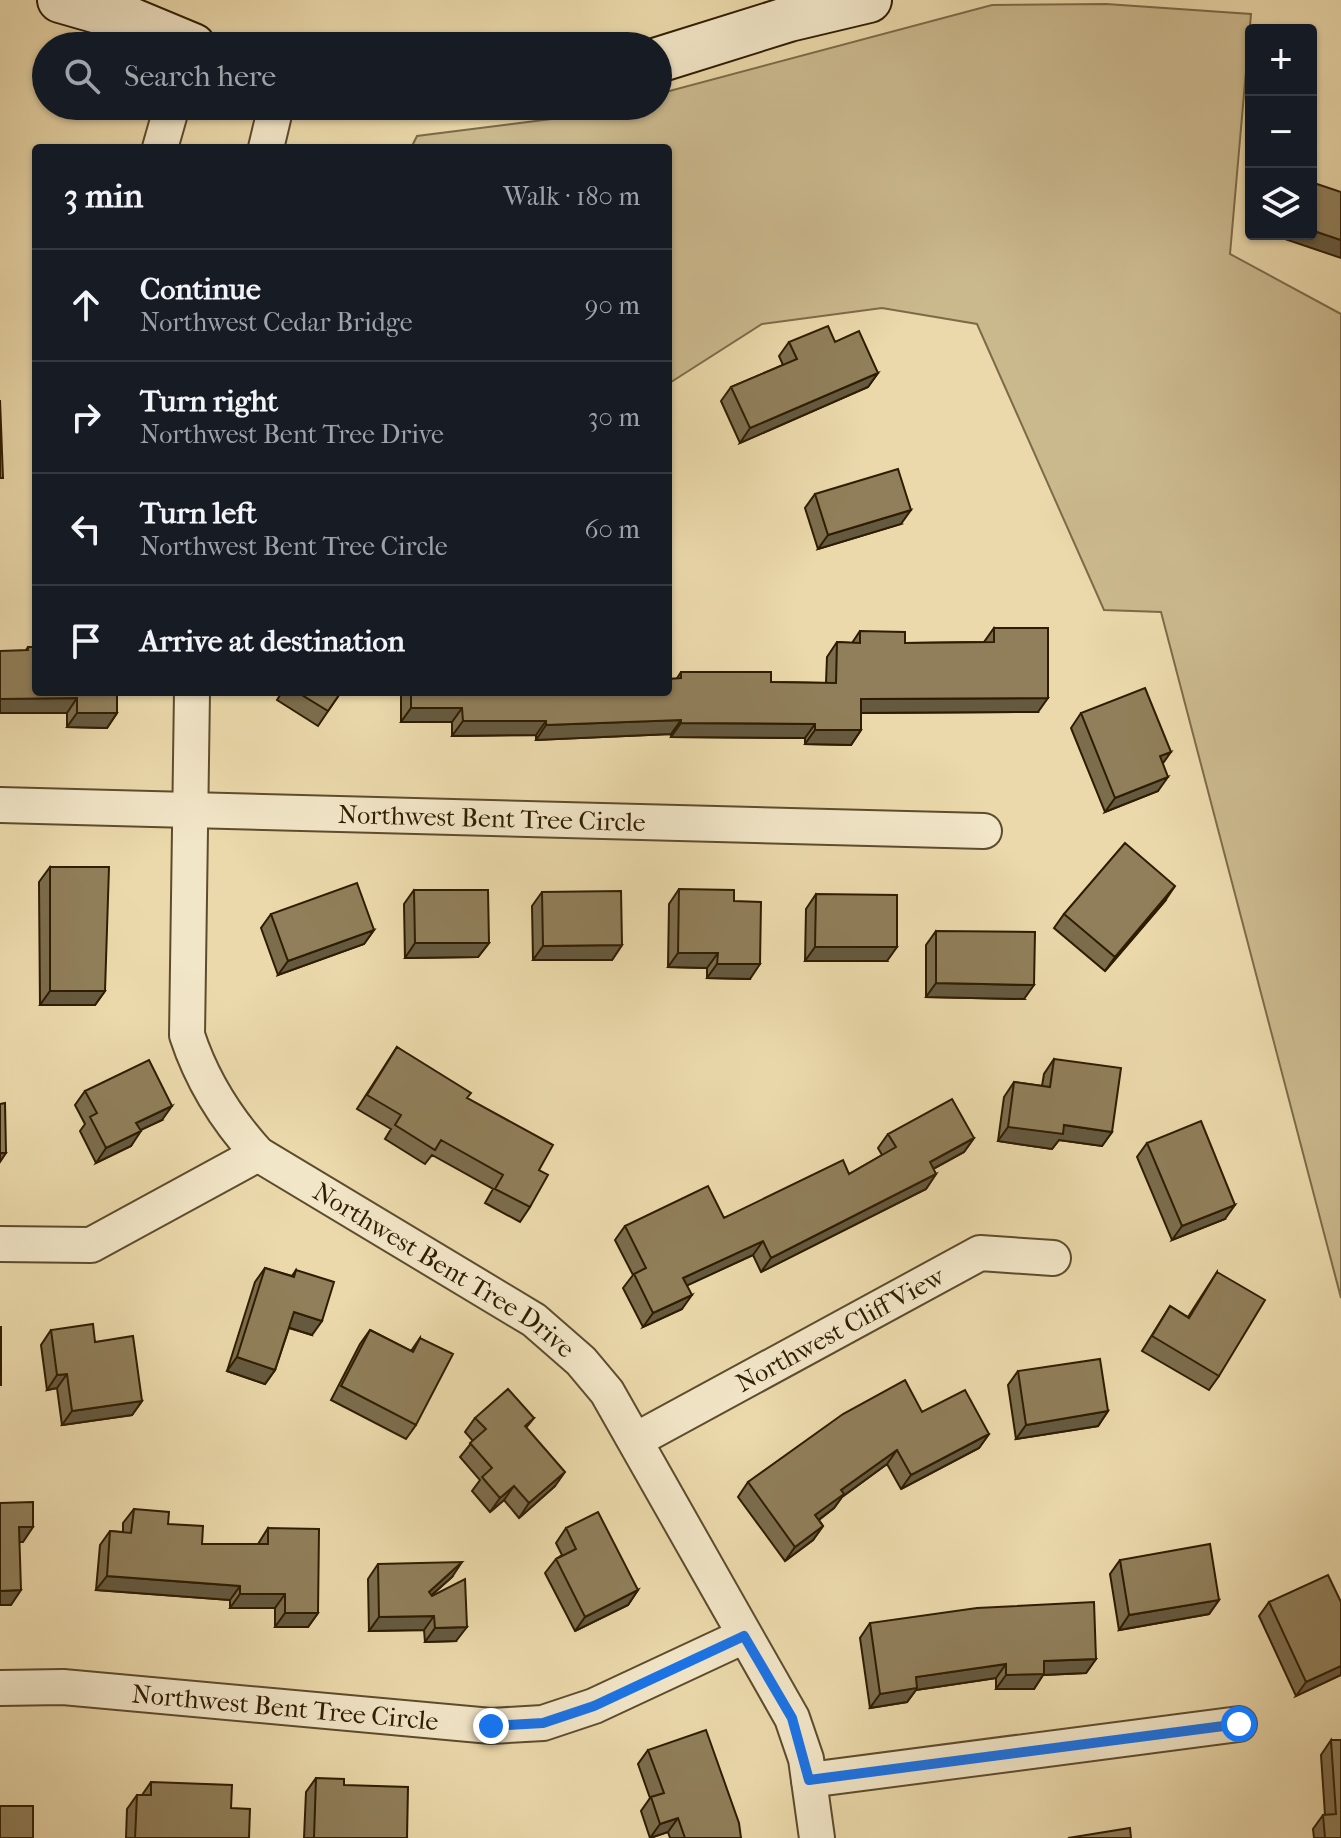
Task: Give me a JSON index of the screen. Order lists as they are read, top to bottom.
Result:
{
  "streets": {
    "street": ["Northwest Bent Tree Circle", "Northwest Bent Tree Drive", "Northwest Cliff View"]
  },
  "crossings": [
    ["Northwest Bent Tree Circle", "Northwest Bent Tree Drive"],
    ["Northwest Bent Tree Drive", "Northwest Cliff View"]
  ],
  "page": {
    "map_buttons": ["+", "−"],
    "search": "Search here",
    "heading": ["3 min", "Walk · 180 m"],
    "list": [
      ["Continue", "Northwest Cedar Bridge", "90 m"],
      ["Turn right", "Northwest Bent Tree Drive", "30 m"],
      ["Turn left", "Northwest Bent Tree Circle", "60 m"],
      "Arrive at destination"
    ]
  }
}
